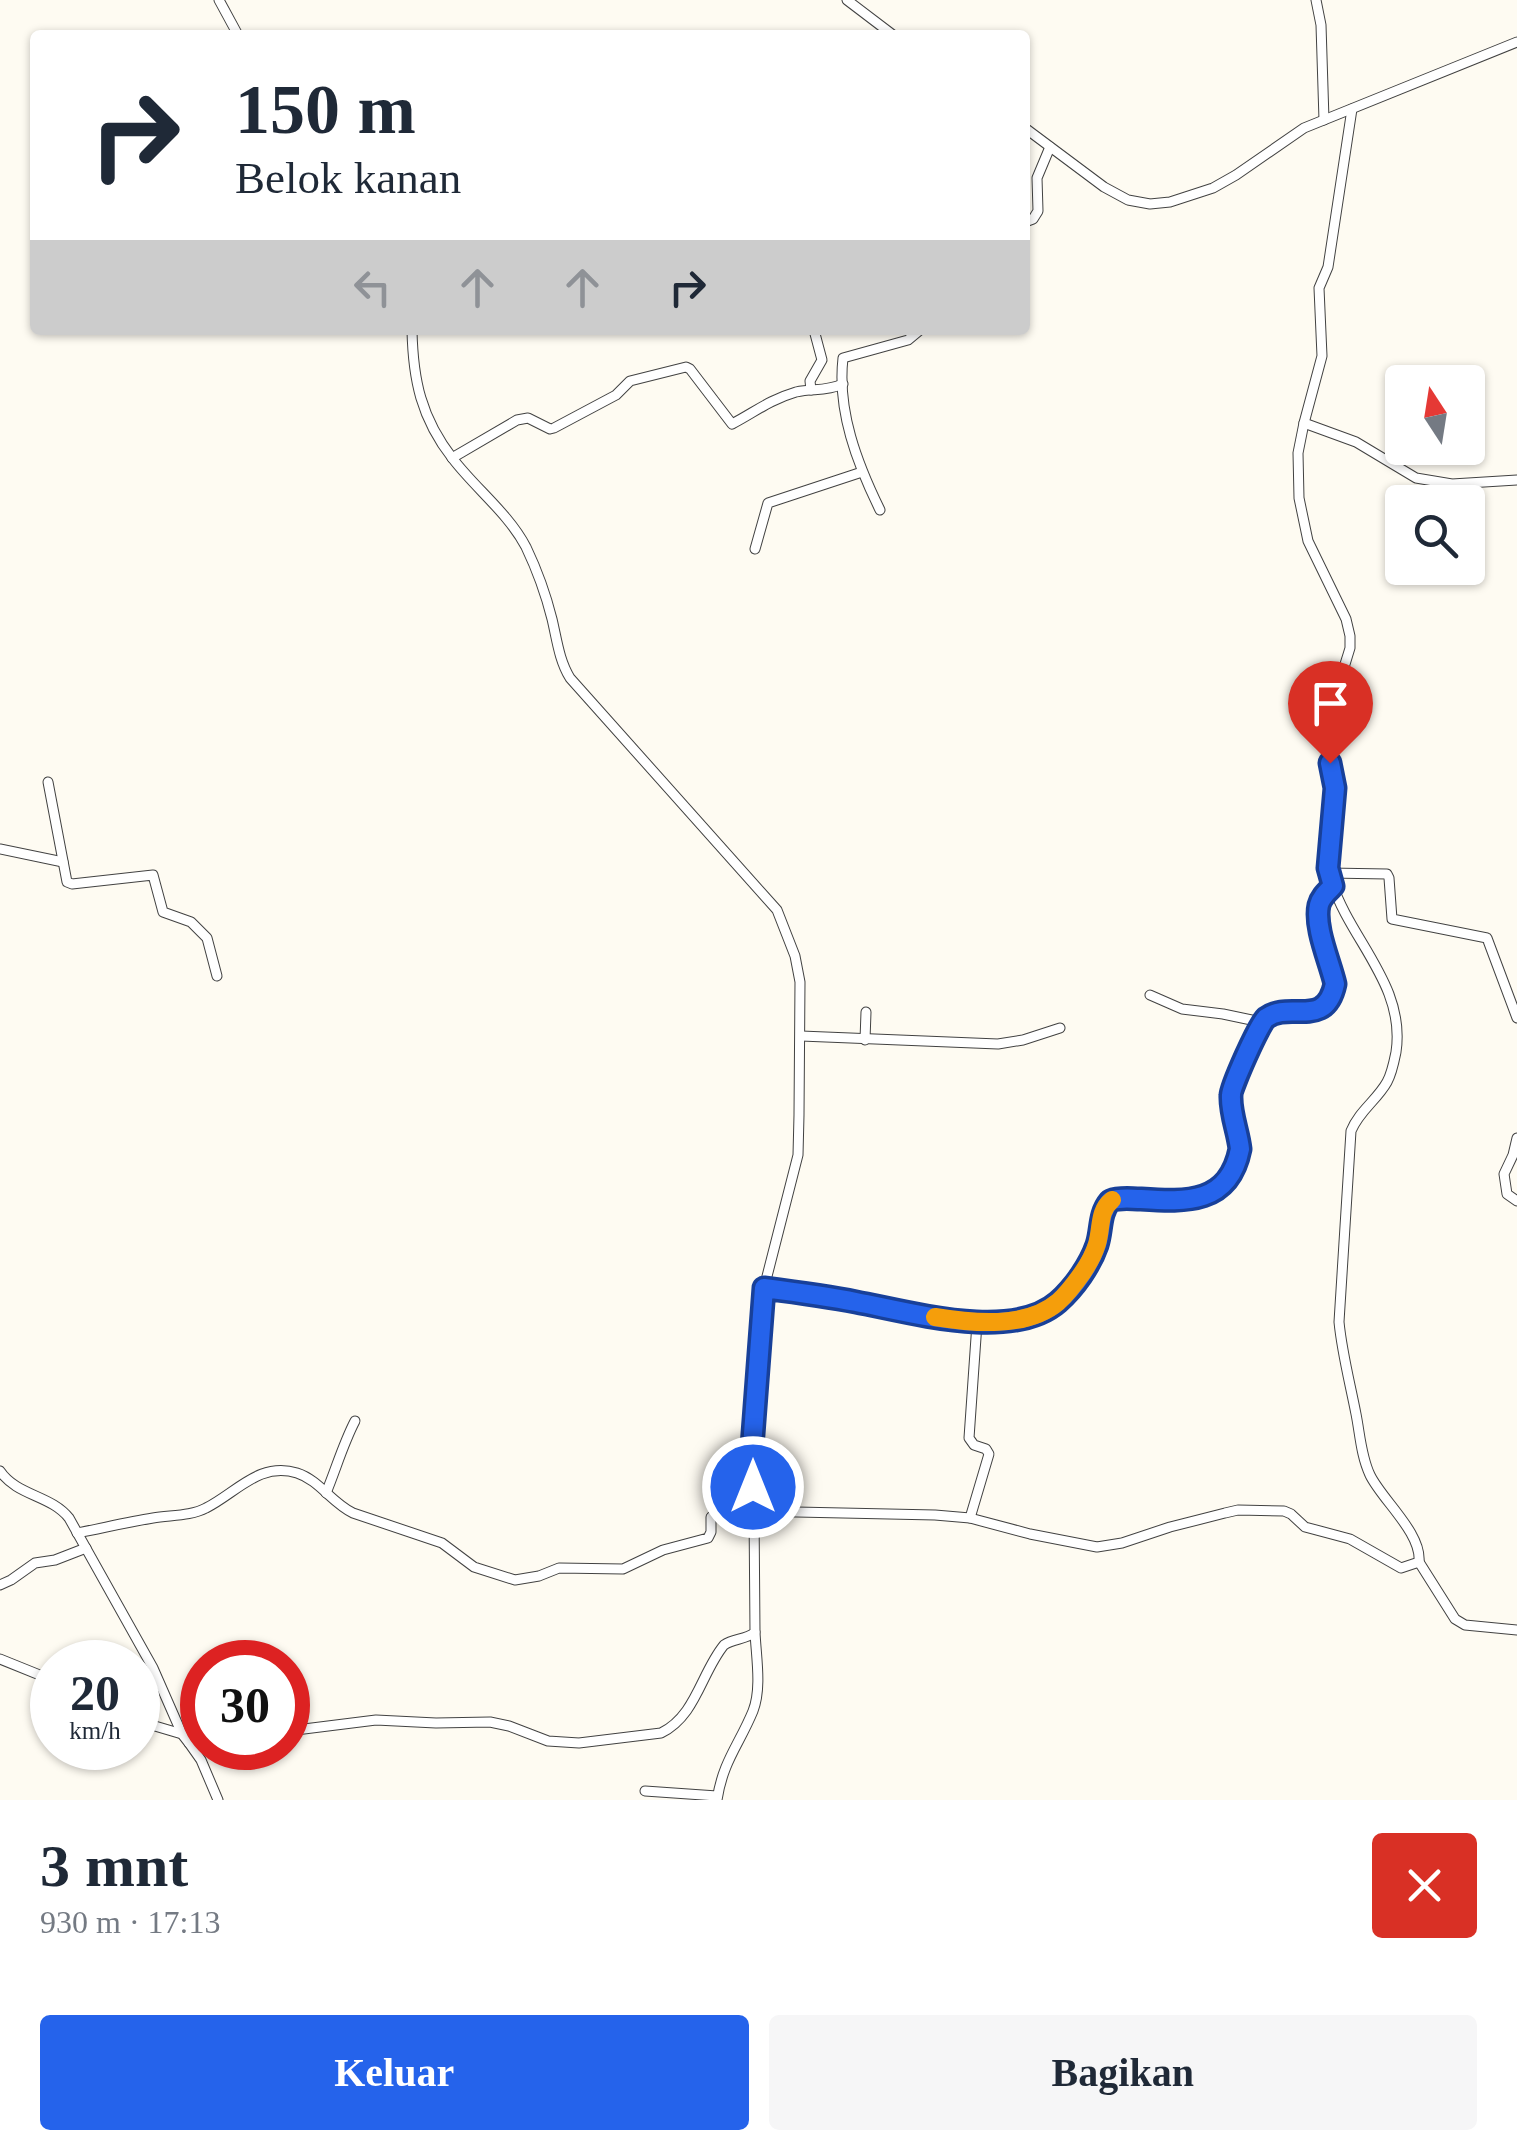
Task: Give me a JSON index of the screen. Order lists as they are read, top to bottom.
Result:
{
  "north": "top",
  "page": {
    "turn": ["150 m", "Belok kanan"],
    "speed": "20 km/h",
    "limit": "30",
    "heading": ["3 mnt", "930 m · 17:13"],
    "buttons": ["Keluar", "Bagikan"]
  }
}
